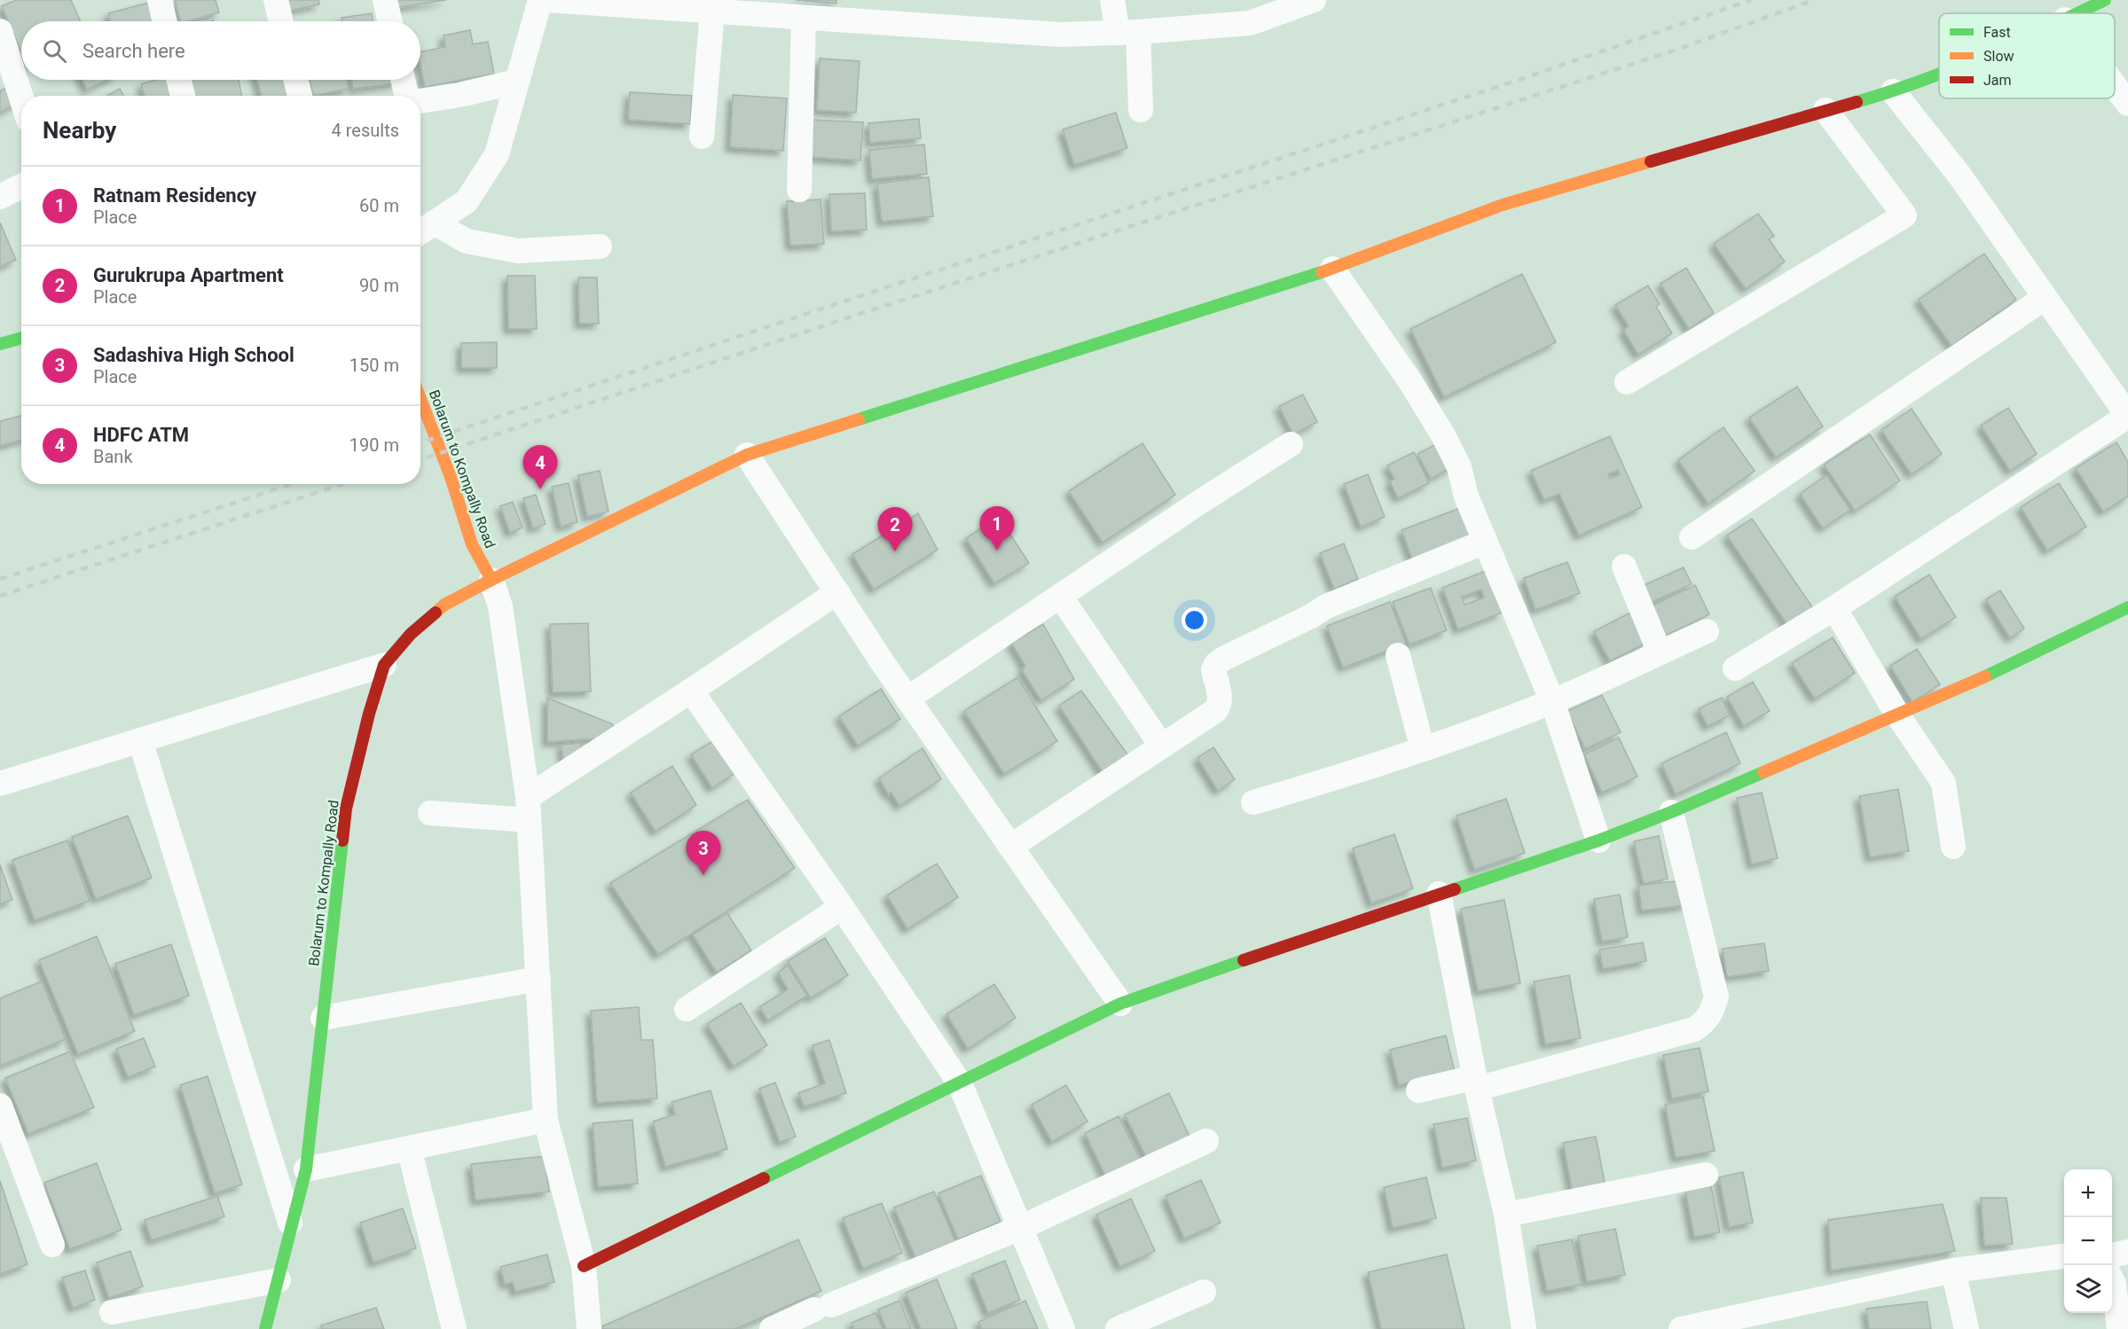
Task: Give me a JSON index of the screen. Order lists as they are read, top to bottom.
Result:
{
  "streets": {
    "street": ["Bolarum to Kompally Road"]
  },
  "legend": ["Fast", "Slow", "Jam"],
  "page": {
    "search": "Search here",
    "heading": ["Nearby", "4 results"],
    "list": [
      {
        "mark": "1",
        "name": "Ratnam Residency",
        "note": "Place",
        "value": "60 m"
      },
      {
        "mark": "2",
        "name": "Gurukrupa Apartment",
        "note": "Place",
        "value": "90 m"
      },
      {
        "mark": "3",
        "name": "Sadashiva High School",
        "note": "Place",
        "value": "150 m"
      },
      {
        "mark": "4",
        "name": "HDFC ATM",
        "note": "Bank",
        "value": "190 m"
      }
    ],
    "pins": [
      "4",
      "1",
      "2",
      "3"
    ],
    "map_buttons": ["+", "−"]
  }
}
